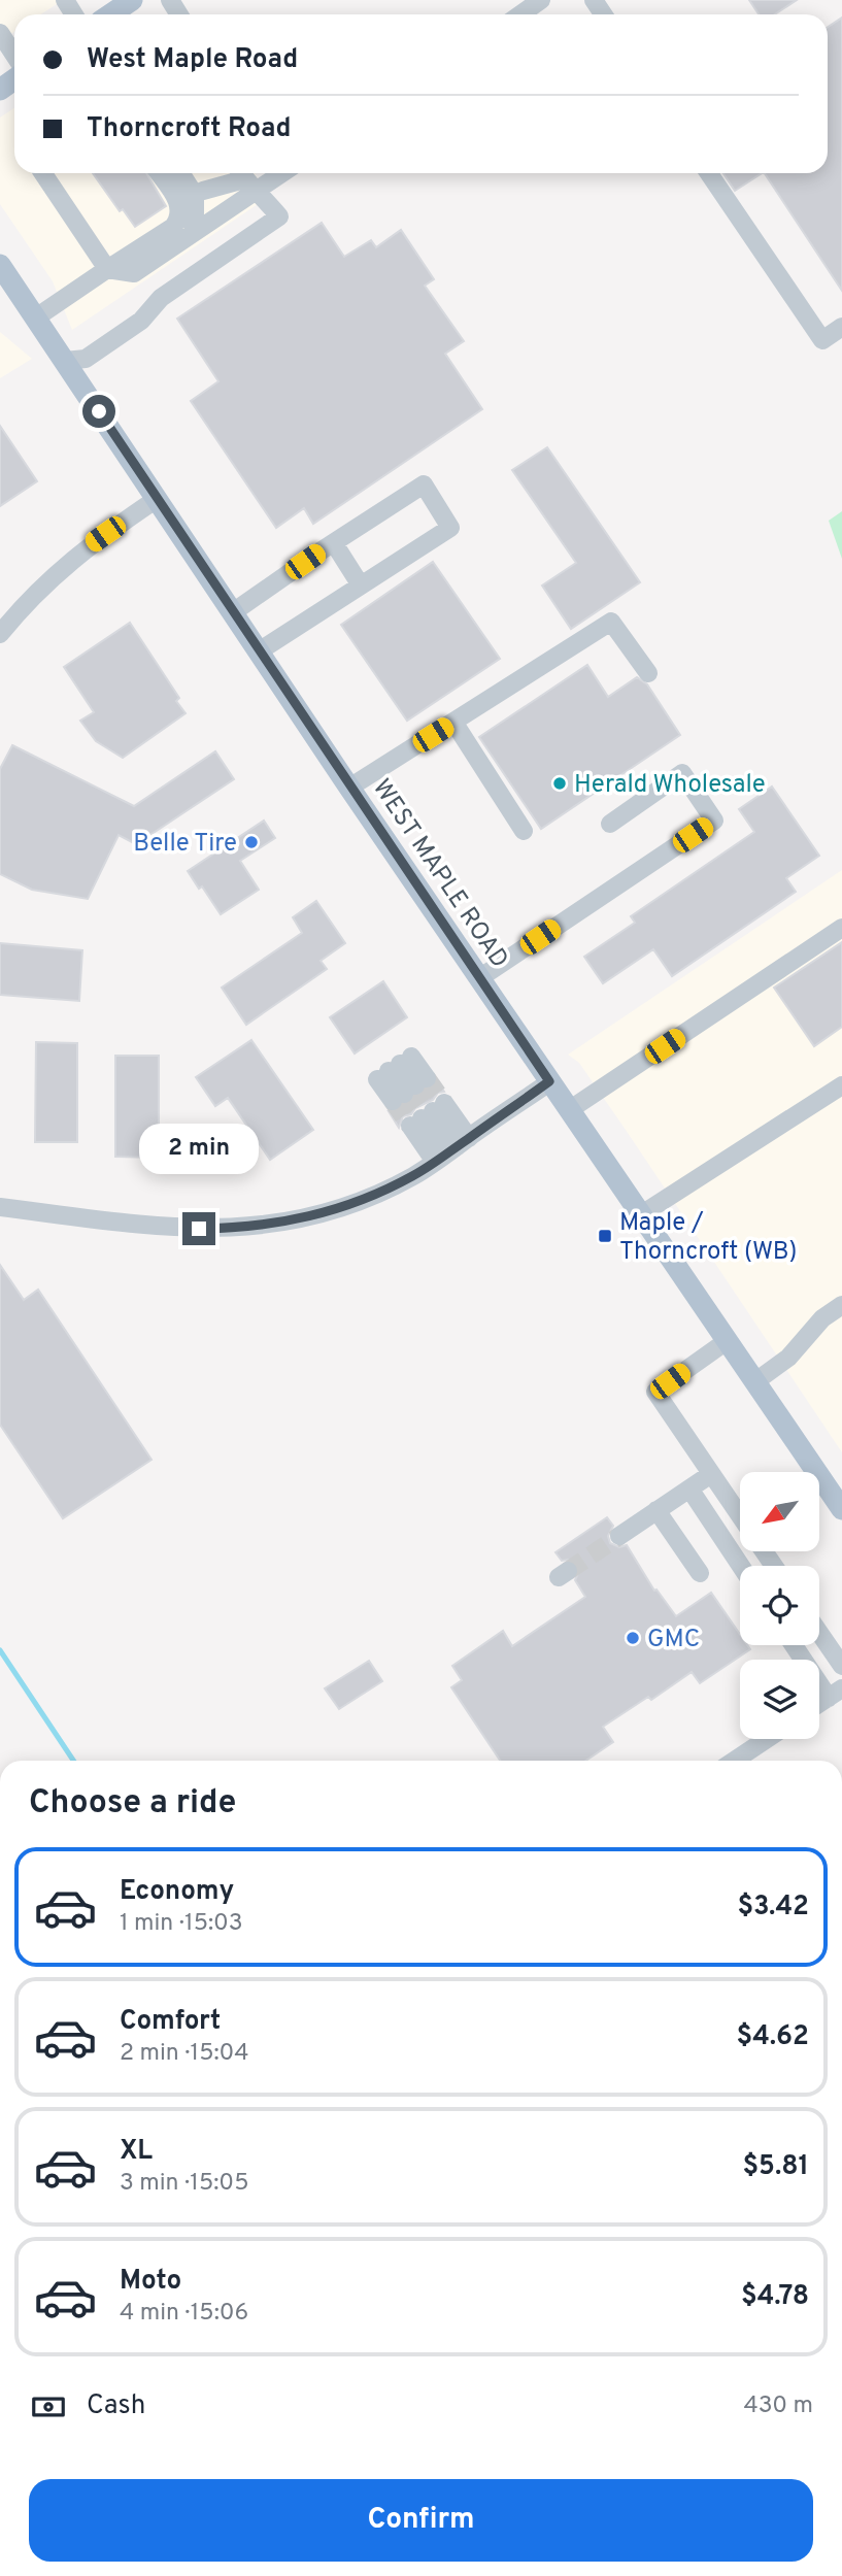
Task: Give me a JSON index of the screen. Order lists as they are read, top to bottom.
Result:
{
  "streets": {
    "main road": ["WEST MAPLE ROAD"]
  },
  "places": {
    "other": ["Herald Wholesale", "Belle Tire", "GMC"],
    "transit": ["Maple / Thorncroft (WB)"]
  },
  "north": "bottom left",
  "page": {
    "banner": ["West Maple Road", "Thorncroft Road"],
    "bubble": "2 min",
    "heading": "Choose a ride",
    "list": [
      {
        "name": "Economy",
        "note": "1 min · 15:03",
        "value": "$3.42"
      },
      {
        "name": "Comfort",
        "note": "2 min · 15:04",
        "value": "$4.62"
      },
      {
        "name": "XL",
        "note": "3 min · 15:05",
        "value": "$5.81"
      },
      {
        "name": "Moto",
        "note": "4 min · 15:06",
        "value": "$4.78"
      }
    ],
    "pay": ["Cash", "430 m"],
    "buttons": "Confirm"
  }
}
